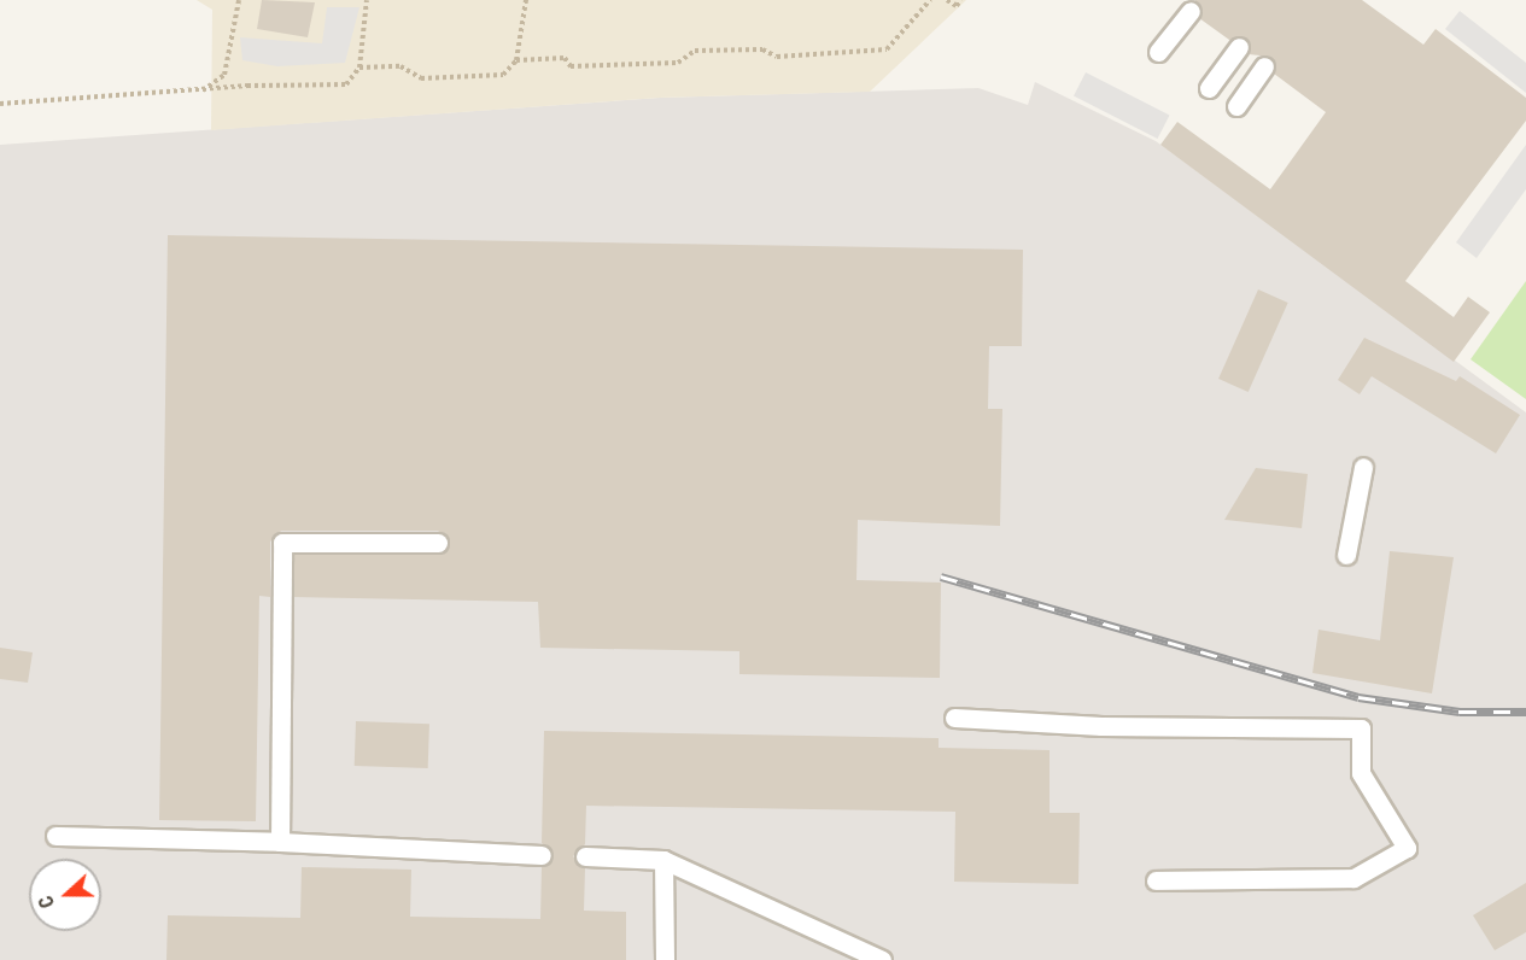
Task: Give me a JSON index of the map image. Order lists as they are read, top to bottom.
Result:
{
  "north": "left"
}
